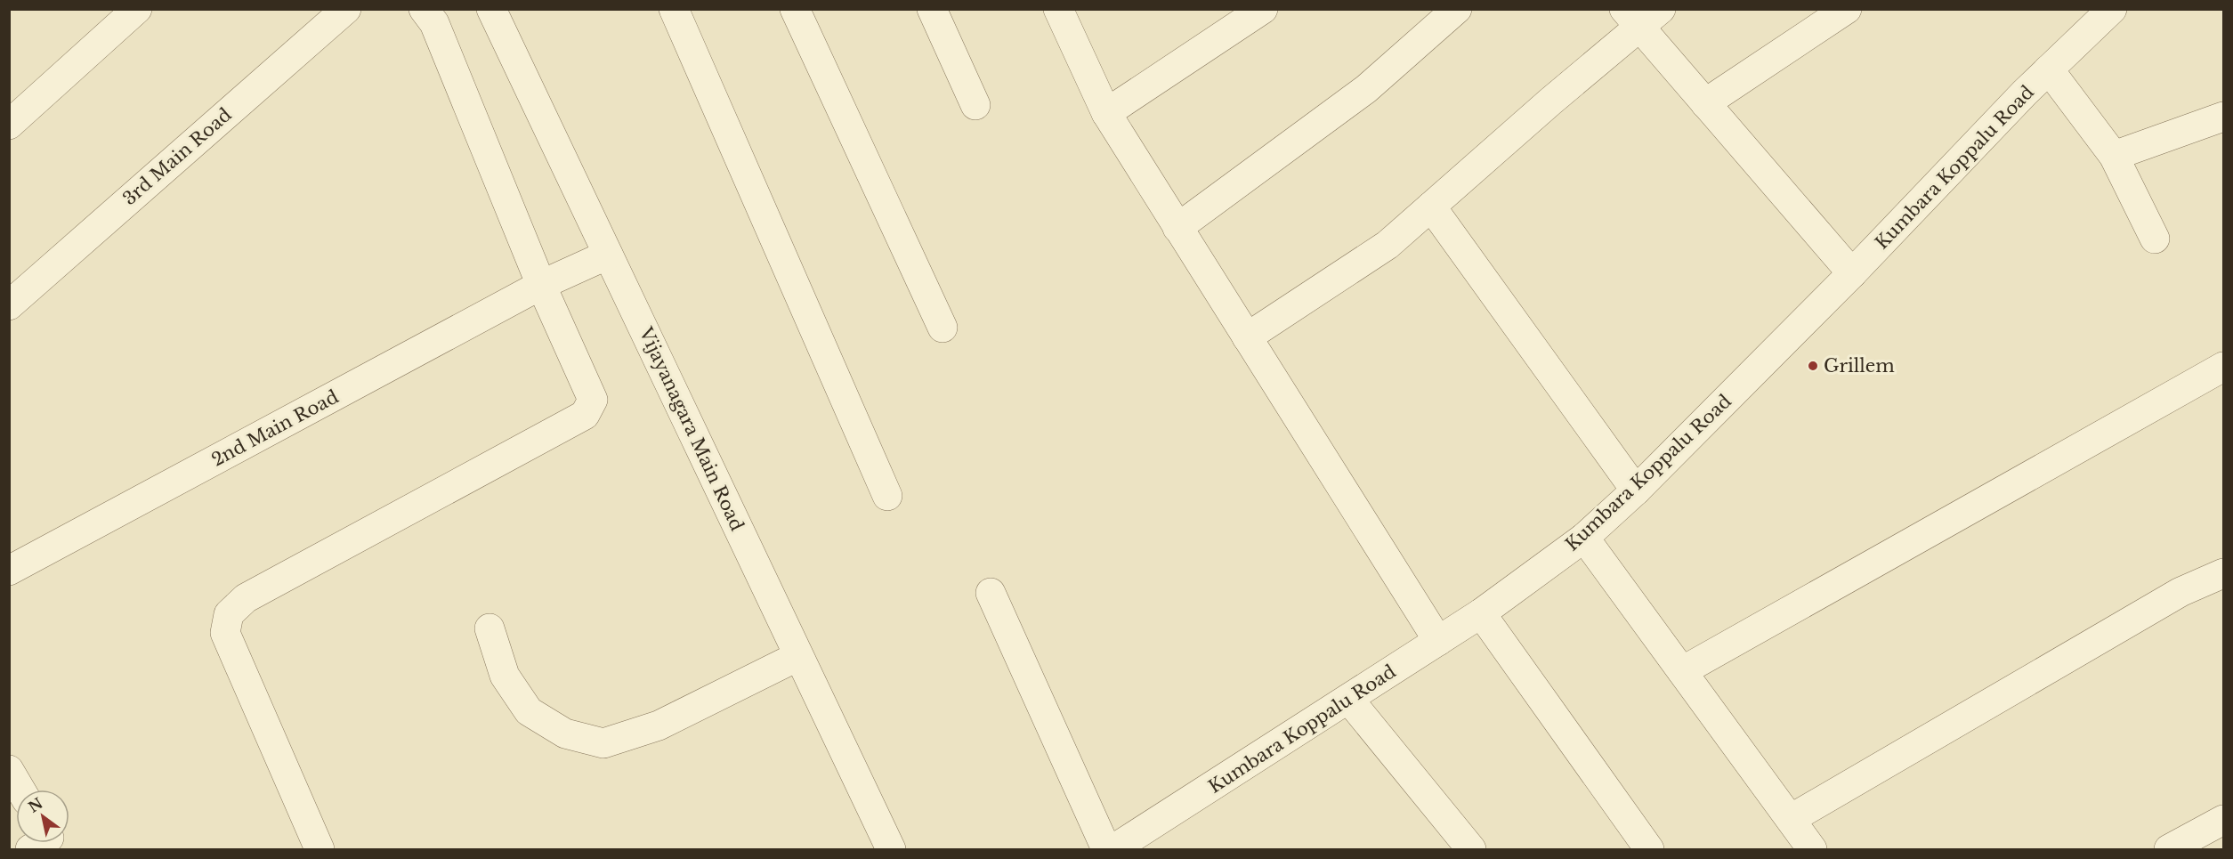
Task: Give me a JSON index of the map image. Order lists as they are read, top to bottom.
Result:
{
  "streets": {
    "street": [
      "3rd Main Road",
      "Kumbara Koppalu Road",
      "2nd Main Road",
      "Vijayanagara Main Road"
    ]
  },
  "crossings": [
    ["2nd Main Road", "Vijayanagara Main Road"]
  ],
  "places": ["Grillem"],
  "north": "top left"
}
